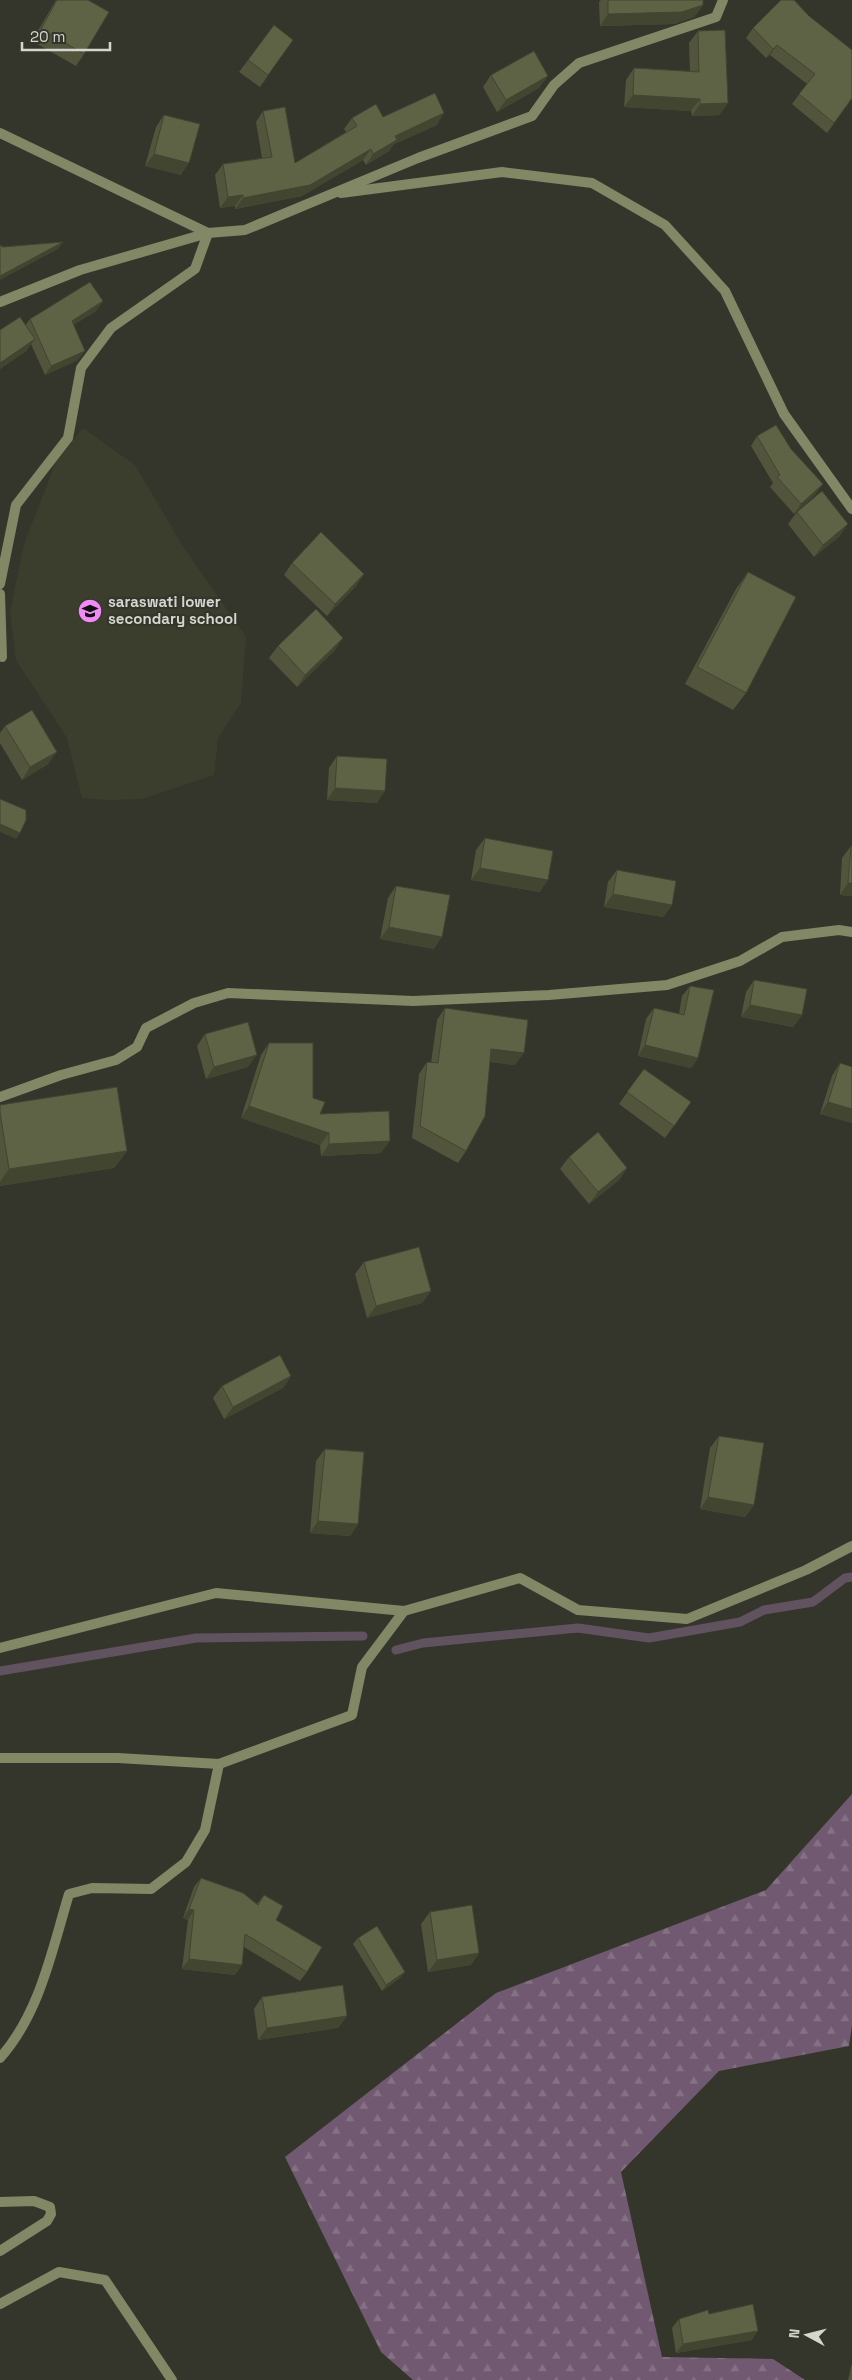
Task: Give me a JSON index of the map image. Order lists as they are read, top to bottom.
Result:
{
  "places": {
    "school or university": ["saraswati lower secondary school"]
  },
  "scale_bar": "20 m",
  "north": "left"
}
